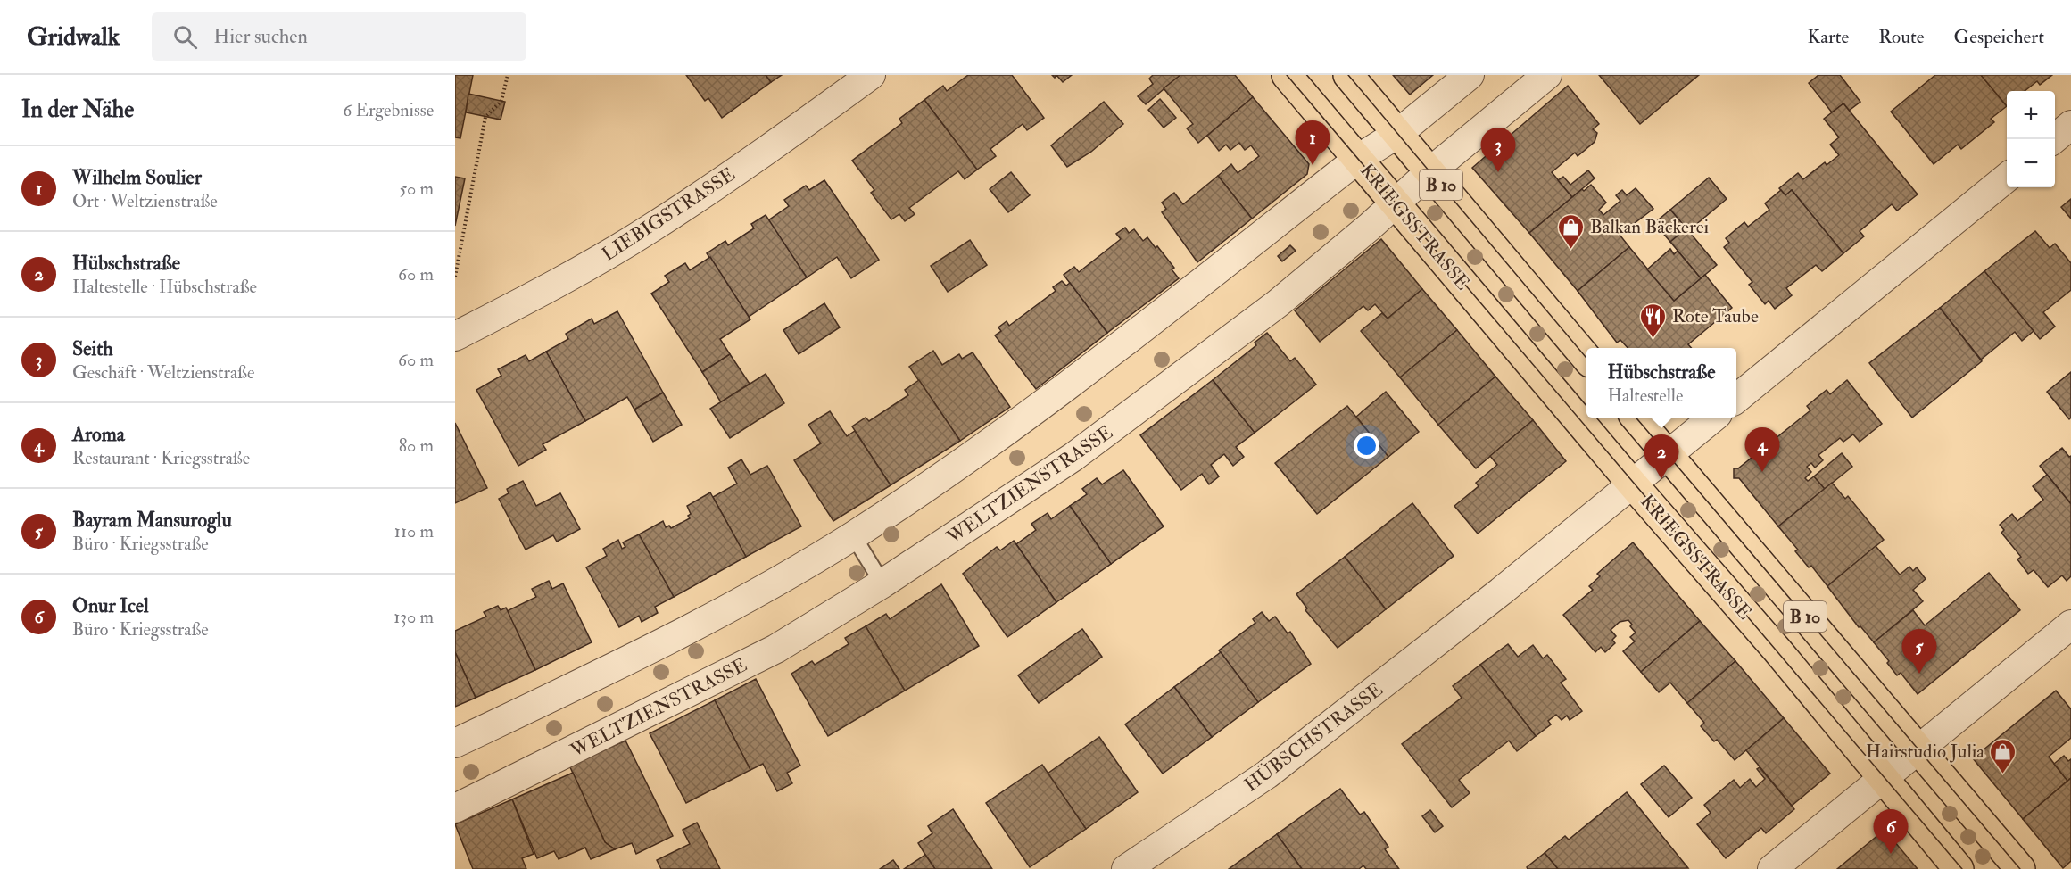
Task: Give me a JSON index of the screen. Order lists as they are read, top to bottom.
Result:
{
  "streets": {
    "main road": ["B 10", "KRIEGSSTRASSE"],
    "street": ["LIEBIGSTRASSE", "WELTZIENSTRASSE", "HÜBSCHSTRASSE"]
  },
  "crossings": [
    ["B 10", "WELTZIENSTRASSE"],
    ["B 10", "HÜBSCHSTRASSE"],
    ["KRIEGSSTRASSE", "WELTZIENSTRASSE"],
    ["KRIEGSSTRASSE", "HÜBSCHSTRASSE"]
  ],
  "places": {
    "shop": ["Balkan Bäckerei", "Hairstudio Julia"],
    "restaurant": ["Rote Taube"]
  },
  "page": {
    "header": "Gridwalk",
    "search": "Hier suchen",
    "nav": ["Karte", "Route", "Gespeichert"],
    "heading": ["In der Nähe", "6 Ergebnisse"],
    "map_buttons": ["+", "−"],
    "pins": [
      "1",
      "3",
      "4",
      "2",
      "5",
      "6"
    ],
    "list": [
      {
        "mark": "1",
        "name": "Wilhelm Soulier",
        "note": "Ort · Weltzienstraße",
        "value": "50 m"
      },
      {
        "mark": "2",
        "name": "Hübschstraße",
        "note": "Haltestelle · Hübschstraße",
        "value": "60 m"
      },
      {
        "mark": "3",
        "name": "Seith",
        "note": "Geschäft · Weltzienstraße",
        "value": "60 m"
      },
      {
        "mark": "4",
        "name": "Aroma",
        "note": "Restaurant · Kriegsstraße",
        "value": "80 m"
      },
      {
        "mark": "5",
        "name": "Bayram Mansuroglu",
        "note": "Büro · Kriegsstraße",
        "value": "110 m"
      },
      {
        "mark": "6",
        "name": "Onur Icel",
        "note": "Büro · Kriegsstraße",
        "value": "130 m"
      }
    ],
    "popup": ["Hübschstraße", "Haltestelle"]
  }
}
